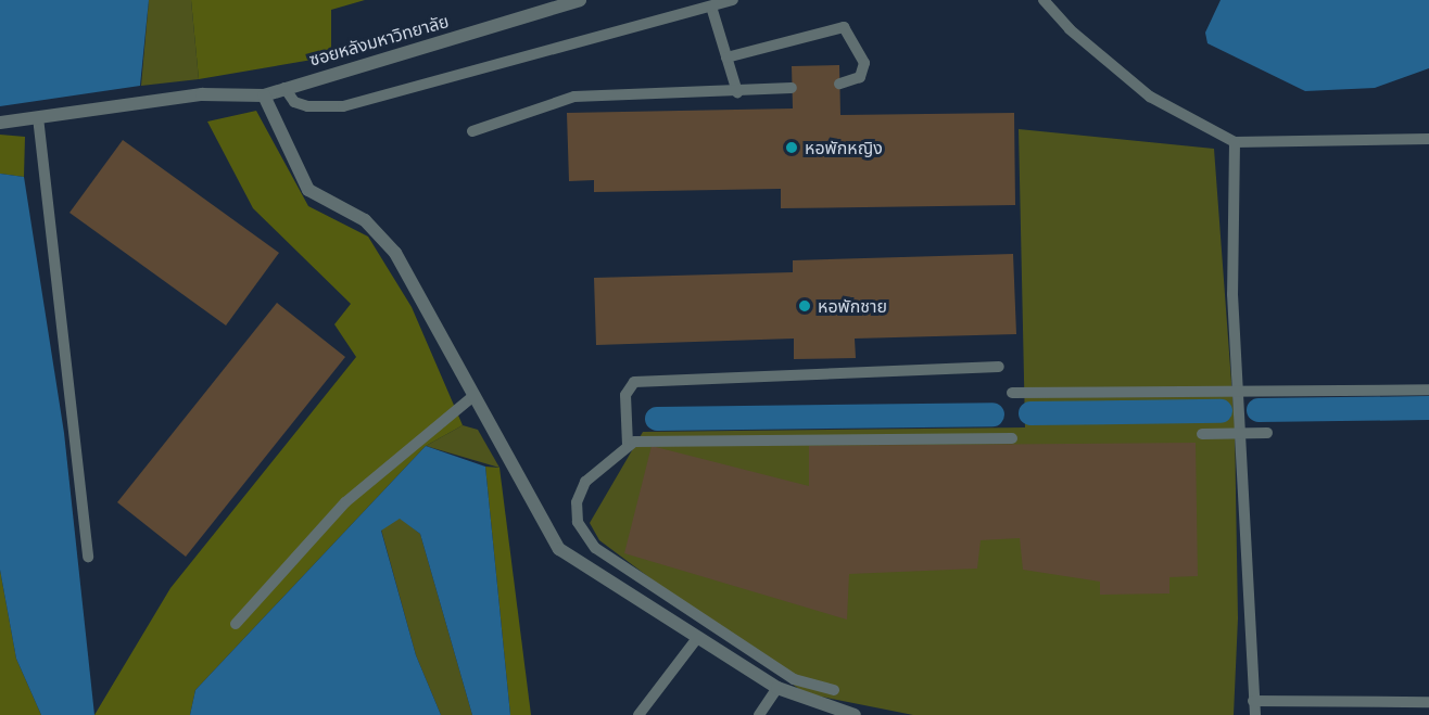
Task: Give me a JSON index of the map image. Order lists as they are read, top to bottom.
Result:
{
  "streets": {
    "street": ["ซอยหลังมหาวิทยาลัย"]
  },
  "places": ["หอพักหญิง", "หอพักชาย"]
}
